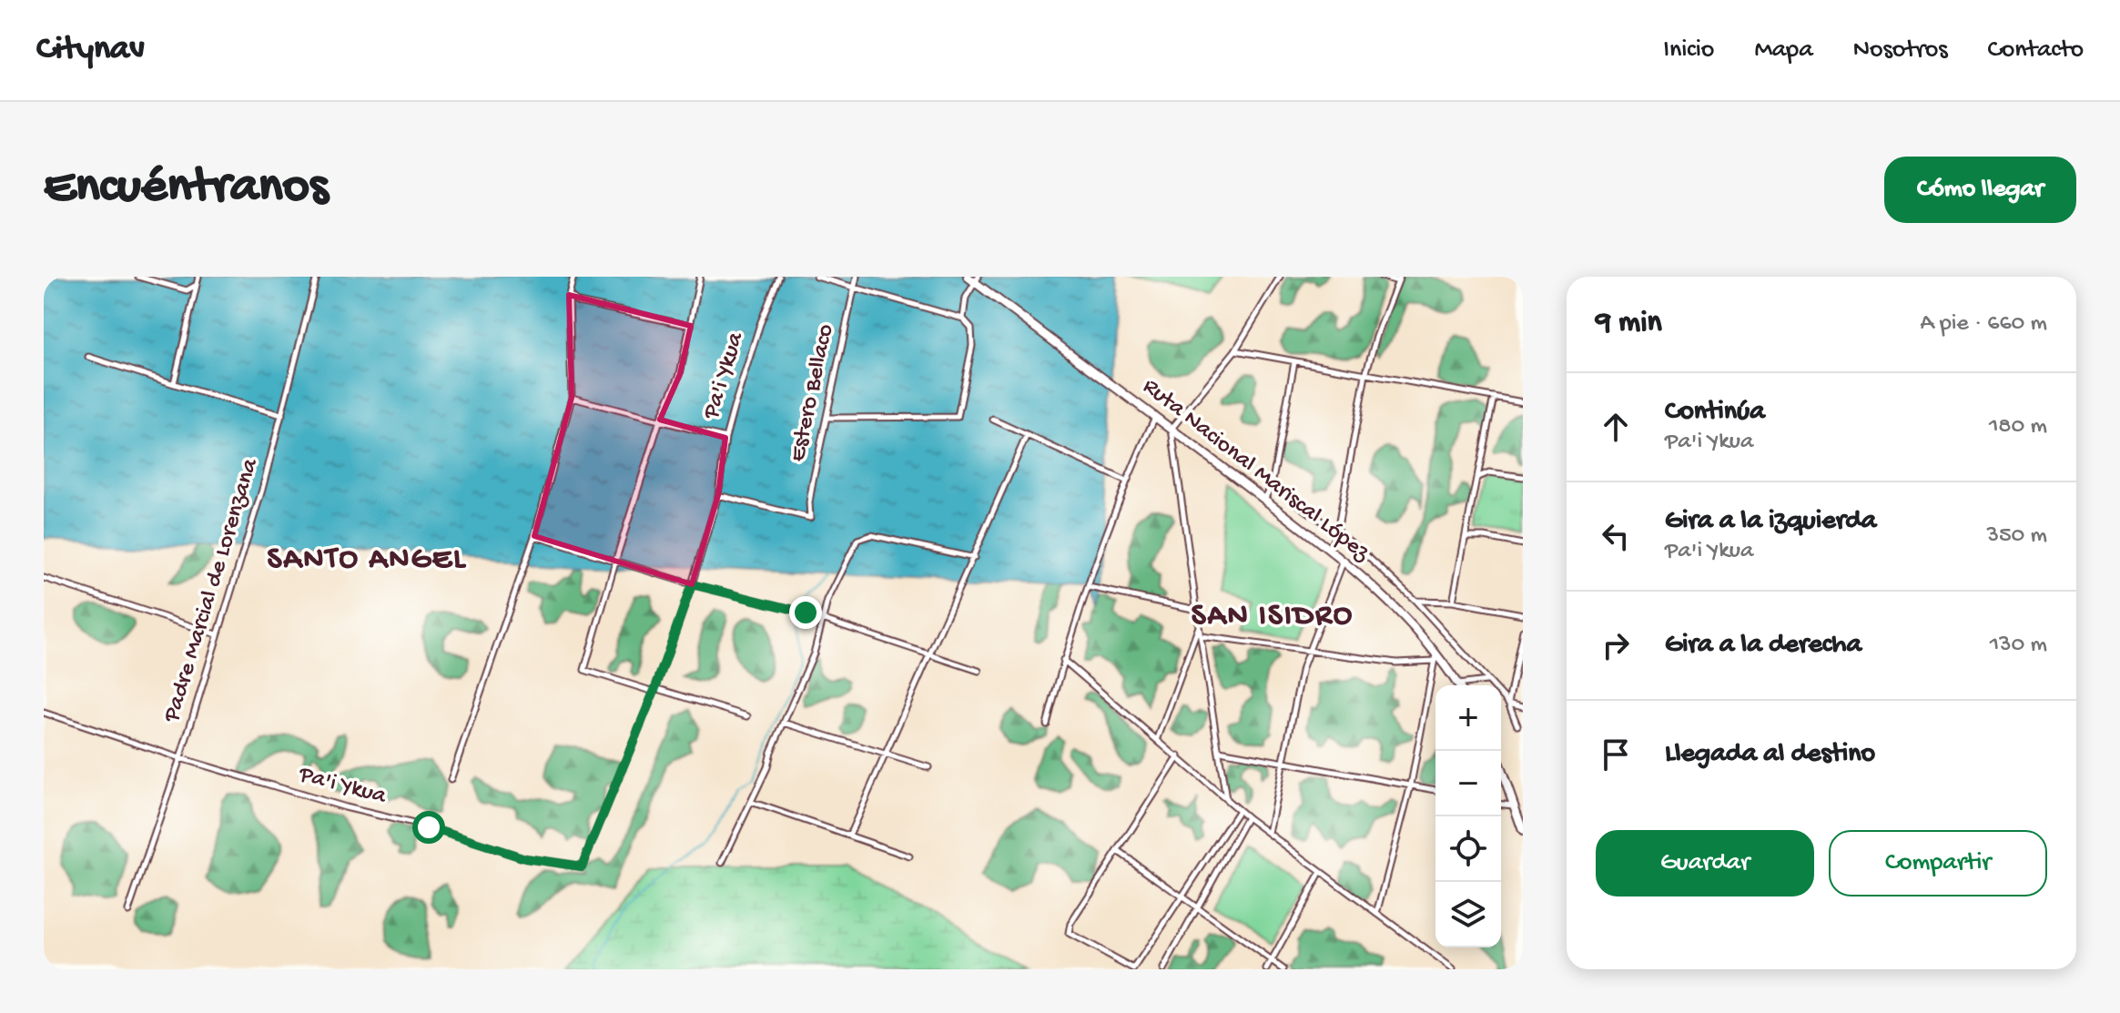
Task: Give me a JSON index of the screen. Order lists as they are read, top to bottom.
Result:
{
  "streets": {
    "highway": ["Ruta Nacional Mariscal López"],
    "street": ["Pa'i Ykua", "Estero Bellaco", "Padre Marcial de Lorenzana"]
  },
  "crossings": [
    ["Pa'i Ykua", "Estero Bellaco"],
    ["Pa'i Ykua", "Padre Marcial de Lorenzana"]
  ],
  "districts": ["SANTO ANGEL", "SAN ISIDRO"],
  "page": {
    "header": "Citynav",
    "nav": [
      "Inicio",
      "Mapa",
      "Nosotros",
      "Contacto"
    ],
    "buttons": [
      "Cómo llegar",
      ["Guardar", "Compartir"]
    ],
    "title": "Encuéntranos",
    "heading": ["9 min", "A pie · 660 m"],
    "list": [
      ["Continúa", "Pa'i Ykua", "180 m"],
      ["Gira a la izquierda", "Pa'i Ykua", "350 m"],
      ["Gira a la derecha", "130 m"],
      "Llegada al destino"
    ],
    "map_buttons": ["+", "−"]
  }
}
